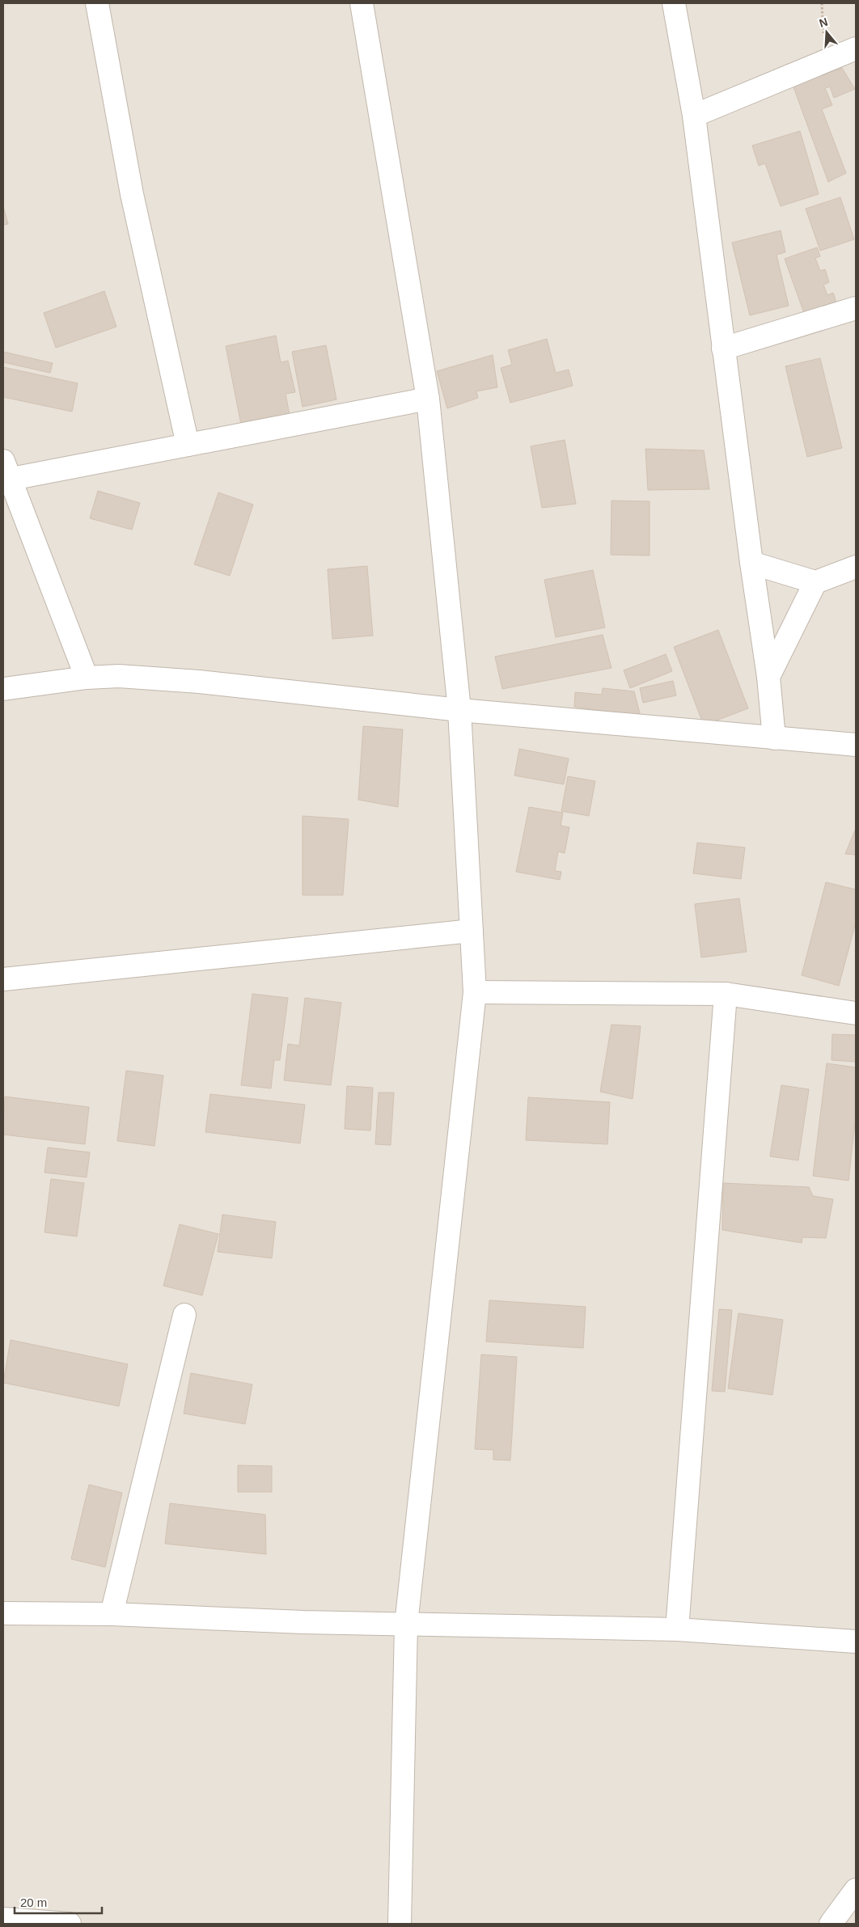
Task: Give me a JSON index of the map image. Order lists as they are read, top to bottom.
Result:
{
  "scale_bar": "20 m",
  "north": "top"
}
